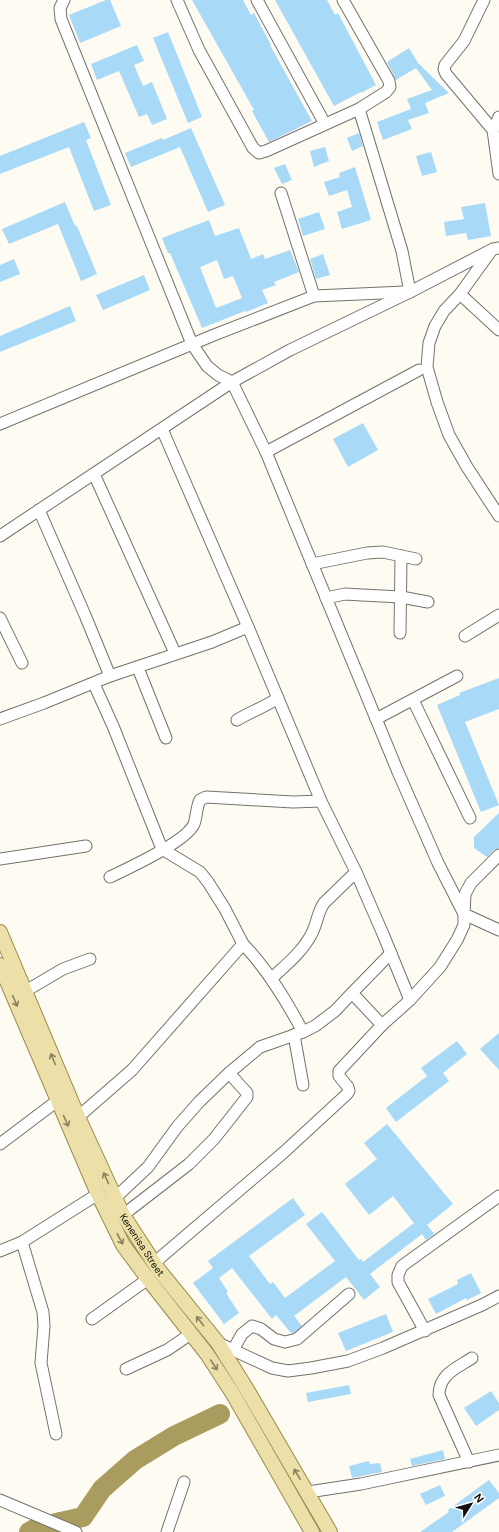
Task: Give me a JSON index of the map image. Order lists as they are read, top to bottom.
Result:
{
  "streets": {
    "main road": ["Kenenisa Street"]
  },
  "north": "top right"
}
